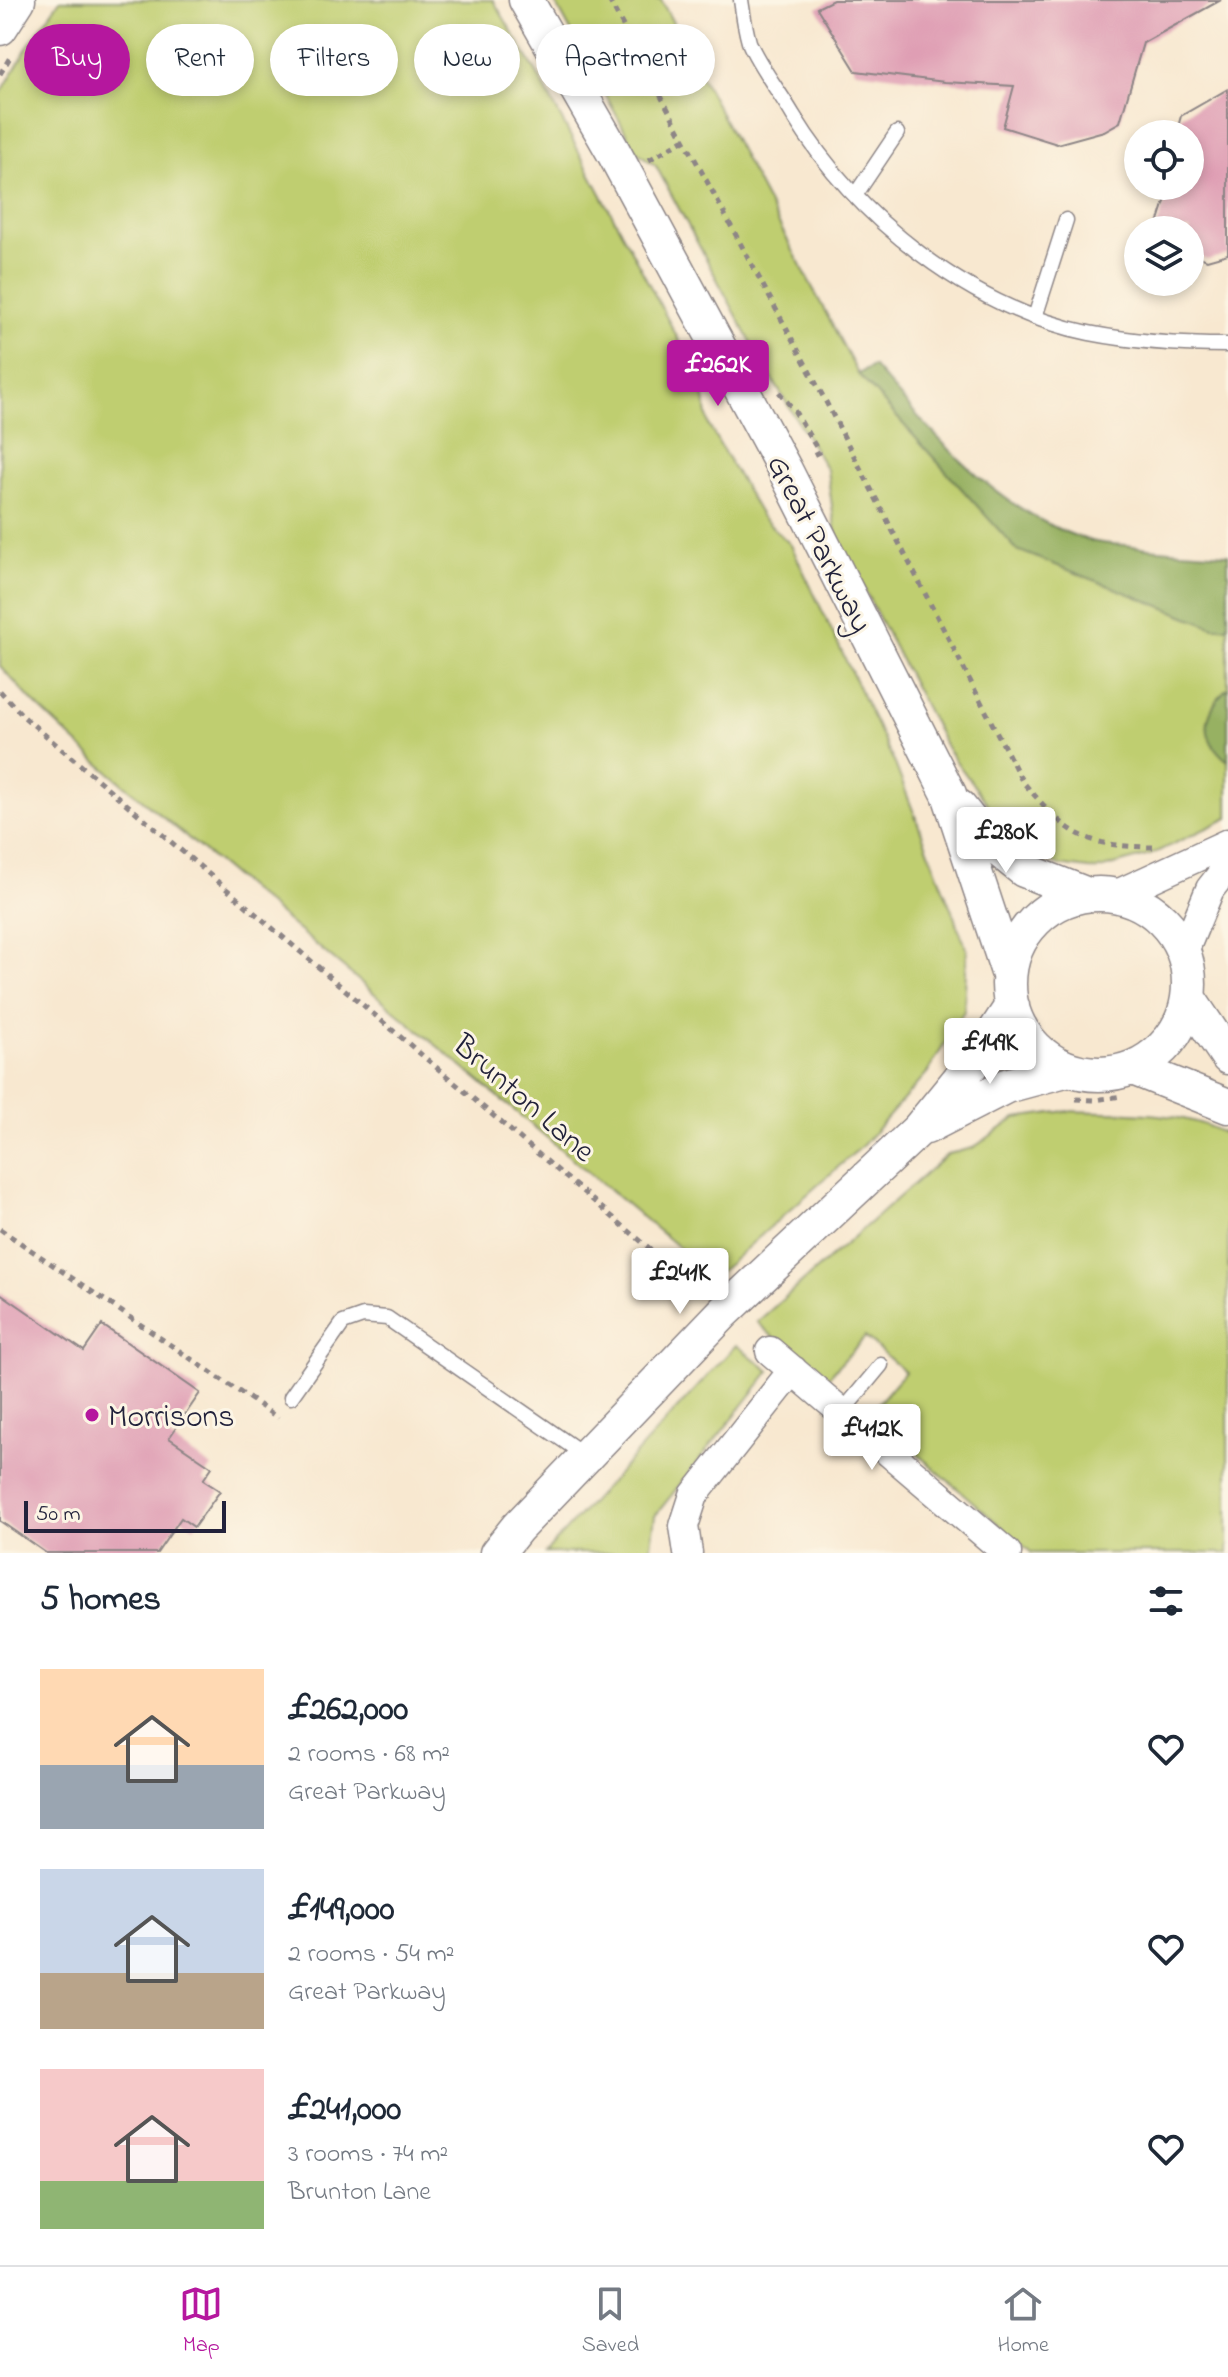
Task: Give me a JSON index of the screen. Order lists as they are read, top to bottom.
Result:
{
  "streets": {
    "street": ["Great Parkway"],
    "path": ["Brunton Lane"]
  },
  "places": ["Morrisons"],
  "scale_bar": "50 m",
  "page": {
    "chip": [
      "Buy",
      "Rent",
      "Filters",
      "New",
      "Apartment"
    ],
    "price": [
      "£262K",
      "£280K",
      "£149K",
      "£241K",
      "£412K"
    ],
    "scale": "50 m",
    "heading": "5 homes",
    "list": [
      {
        "name": "£262,000",
        "note": "2 rooms · 68 m² · Great Parkway"
      },
      {
        "name": "£149,000",
        "note": "2 rooms · 54 m² · Great Parkway"
      },
      {
        "name": "£241,000",
        "note": "3 rooms · 74 m² · Brunton Lane"
      }
    ],
    "tabs": ["Map", "Saved", "Home"]
  }
}
